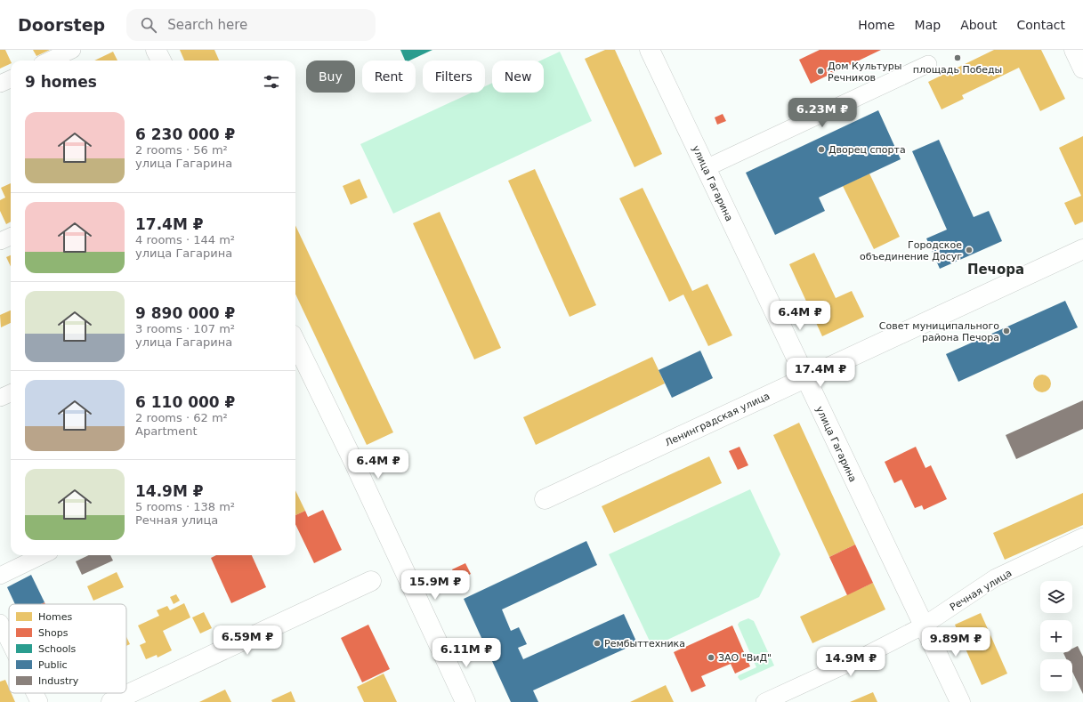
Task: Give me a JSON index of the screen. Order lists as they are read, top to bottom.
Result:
{
  "streets": {
    "main road": ["улица Гагарина", "Ленинградская улица"],
    "street": ["Речная улица"]
  },
  "crossings": [
    ["улица Гагарина", "Ленинградская улица"],
    ["улица Гагарина", "Речная улица"]
  ],
  "districts": ["Печора"],
  "places": [
    "площадь Победы",
    "Дом Культуры Речников",
    "Дворец спорта",
    "Городское объединение Досуг",
    "Совет муниципального района Печора",
    "Рембыттехника",
    "ЗАО \"ВиД\""
  ],
  "legend": [
    "Homes",
    "Shops",
    "Schools",
    "Public",
    "Industry"
  ],
  "page": {
    "header": "Doorstep",
    "search": "Search here",
    "nav": [
      "Home",
      "Map",
      "About",
      "Contact"
    ],
    "chip": [
      "Buy",
      "Rent",
      "Filters",
      "New"
    ],
    "heading": "9 homes",
    "price": [
      "6.23M ₽",
      "6.4M ₽",
      "17.4M ₽",
      "6.4M ₽",
      "15.9M ₽",
      "6.59M ₽",
      "9.89M ₽",
      "6.11M ₽",
      "14.9M ₽"
    ],
    "list": [
      {
        "name": "6 230 000 ₽",
        "note": "2 rooms · 56 m² · улица Гагарина"
      },
      {
        "name": "17.4M ₽",
        "note": "4 rooms · 144 m² · улица Гагарина"
      },
      {
        "name": "9 890 000 ₽",
        "note": "3 rooms · 107 m² · улица Гагарина"
      },
      {
        "name": "6 110 000 ₽",
        "note": "2 rooms · 62 m² · Apartment"
      },
      {
        "name": "14.9M ₽",
        "note": "5 rooms · 138 m² · Речная улица"
      }
    ],
    "map_buttons": ["+", "−"]
  }
}
